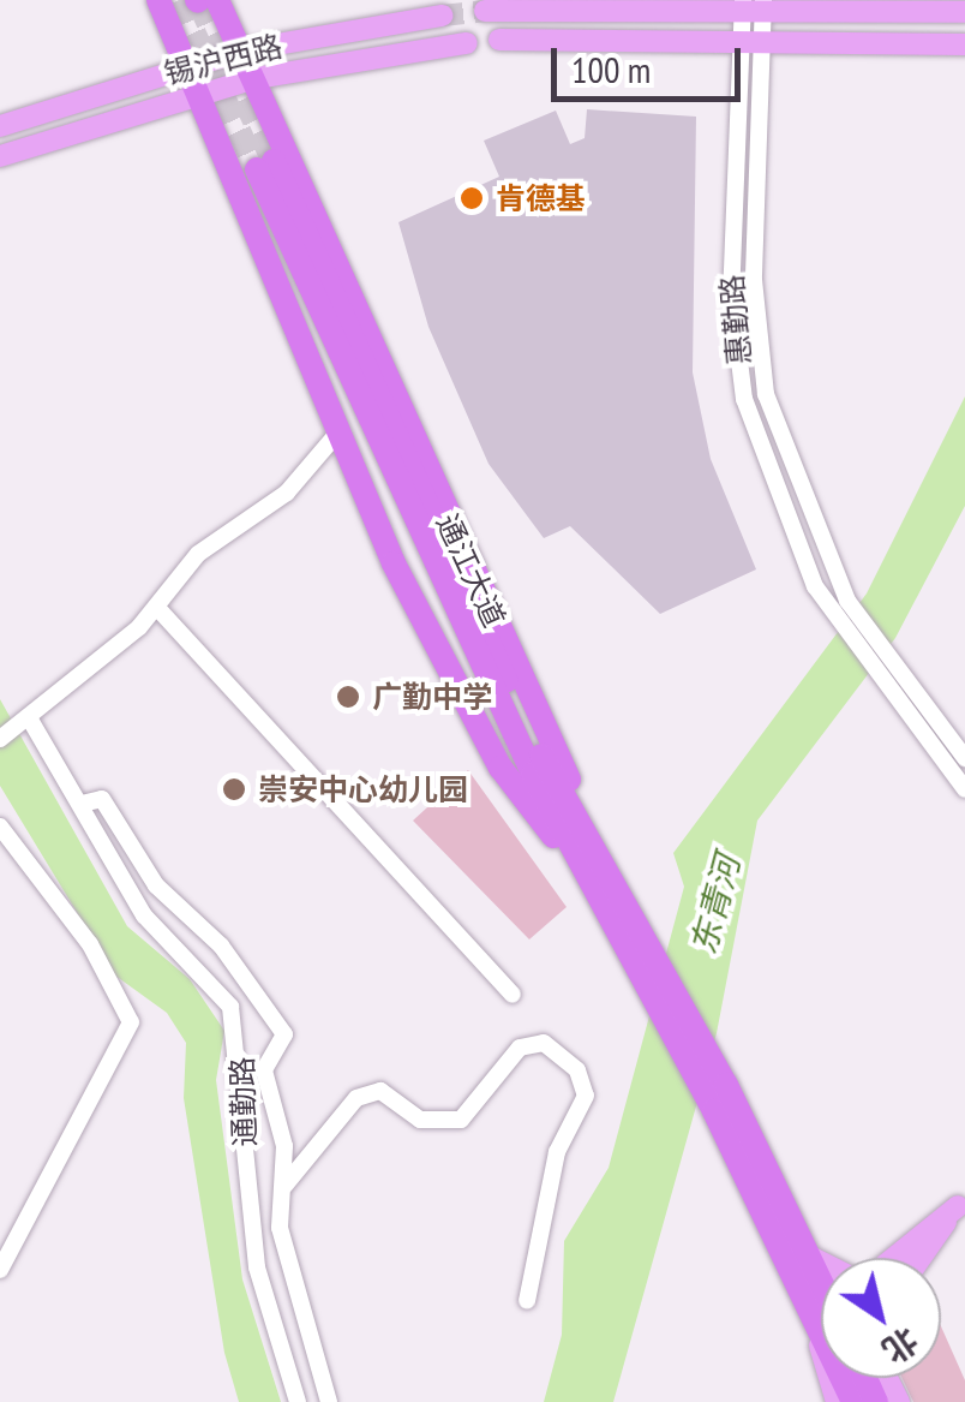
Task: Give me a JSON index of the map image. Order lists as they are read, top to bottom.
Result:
{
  "streets": {
    "highway": ["通江大道"],
    "main road": ["锡沪西路"],
    "street": ["惠勤路", "通勤路"]
  },
  "water": ["东青河"],
  "places": ["肯德基", "广勤中学", "崇安中心幼儿园"],
  "scale_bar": "100 m",
  "north": "bottom right"
}
